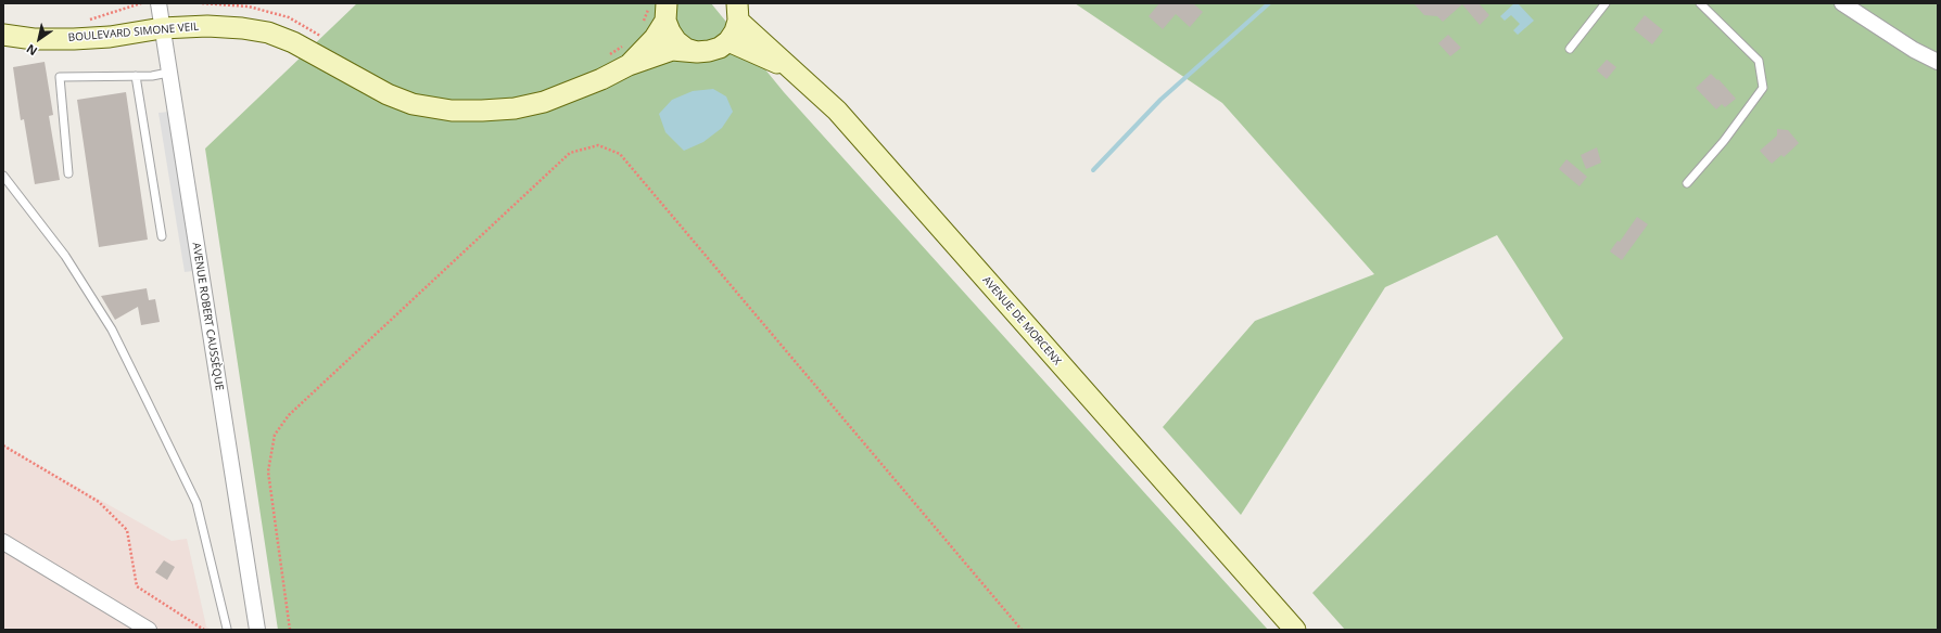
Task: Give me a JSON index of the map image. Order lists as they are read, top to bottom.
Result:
{
  "streets": {
    "main road": ["BOULEVARD SIMONE VEIL", "AVENUE DE MORCENX"],
    "street": ["AVENUE ROBERT CAUSSÈQUE"]
  },
  "crossings": [
    ["BOULEVARD SIMONE VEIL", "AVENUE ROBERT CAUSSÈQUE"]
  ],
  "north": "bottom left"
}
